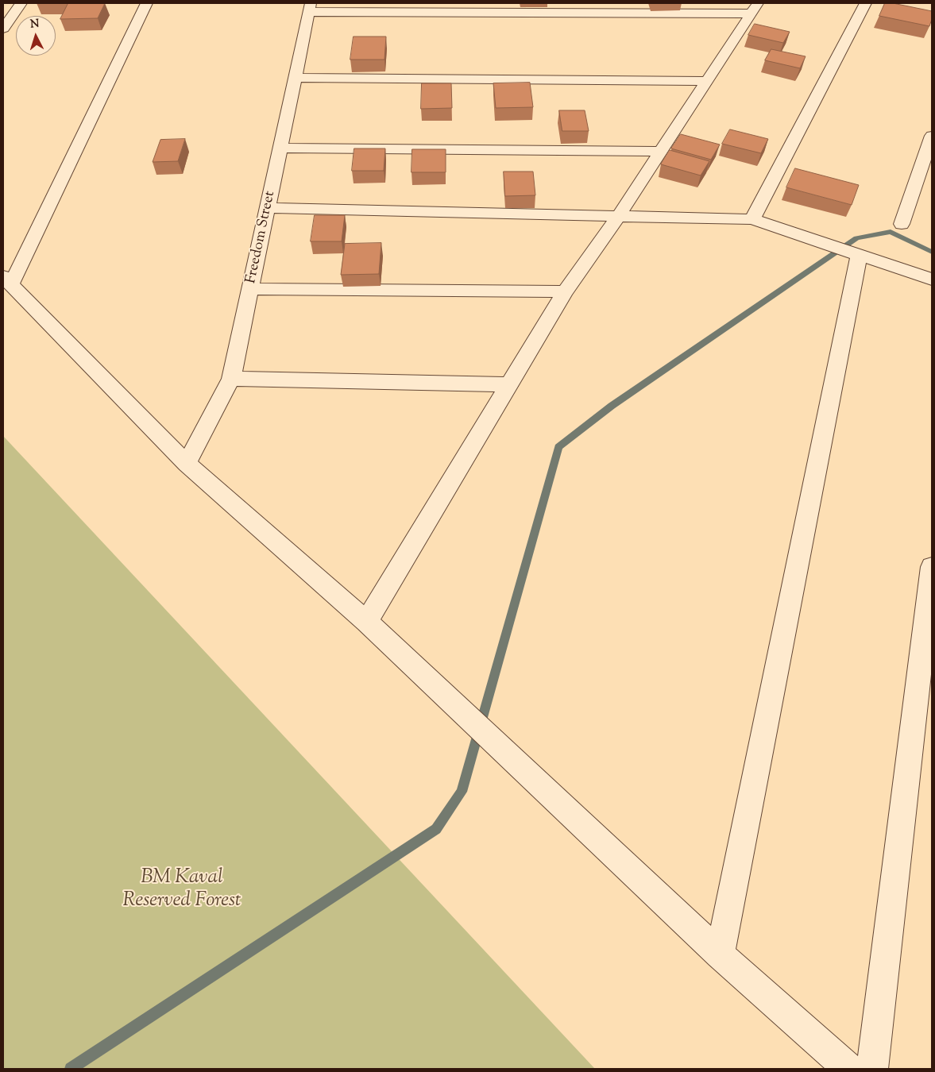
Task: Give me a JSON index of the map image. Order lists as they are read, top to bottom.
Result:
{
  "streets": {
    "street": ["Freedom Street"]
  },
  "parks": ["BM Kaval Reserved Forest"],
  "north": "top"
}
